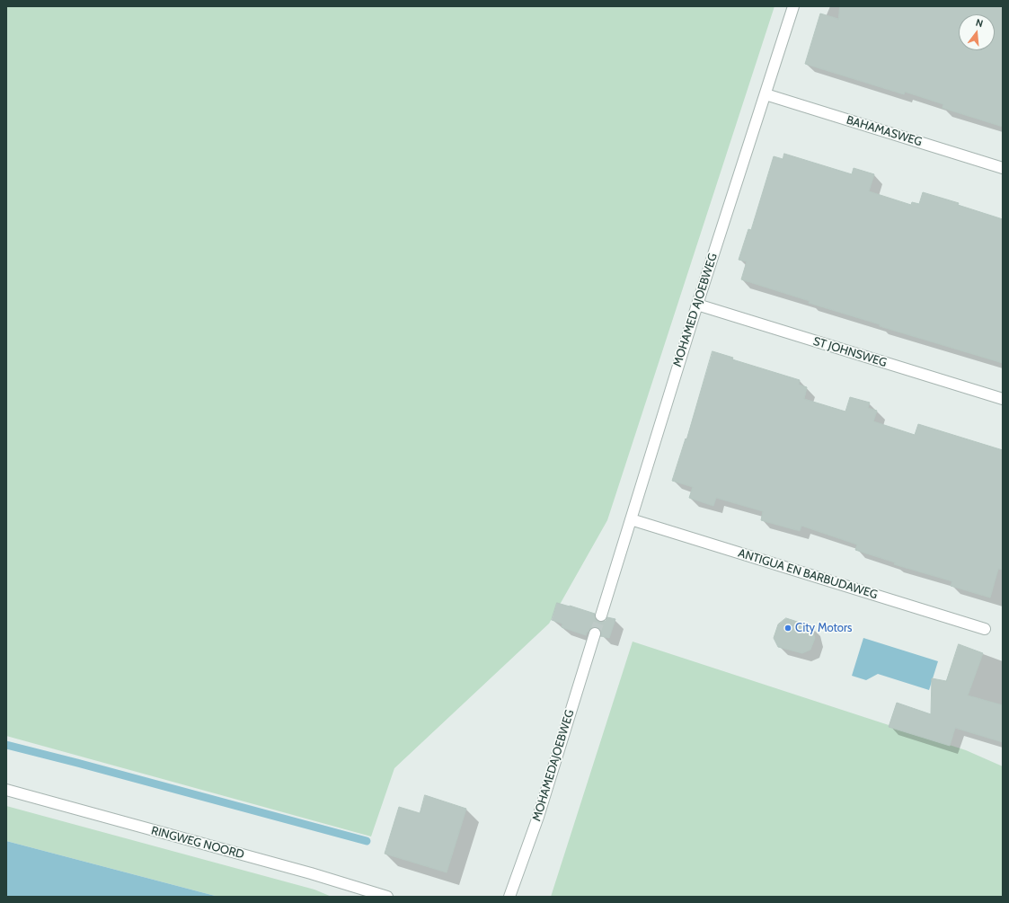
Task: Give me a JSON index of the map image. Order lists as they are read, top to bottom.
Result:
{
  "streets": {
    "street": [
      "BAHAMASWEG",
      "MOHAMED AJOEBWEG",
      "ST JOHNSWEG",
      "ANTIGUA EN BARBUDAWEG",
      "MOHAMEDAJOEBWEG",
      "RINGWEG NOORD"
    ]
  },
  "crossings": [
    ["BAHAMASWEG", "MOHAMED AJOEBWEG"],
    ["MOHAMED AJOEBWEG", "ST JOHNSWEG"],
    ["MOHAMED AJOEBWEG", "ANTIGUA EN BARBUDAWEG"]
  ],
  "places": ["City Motors"],
  "north": "top"
}
